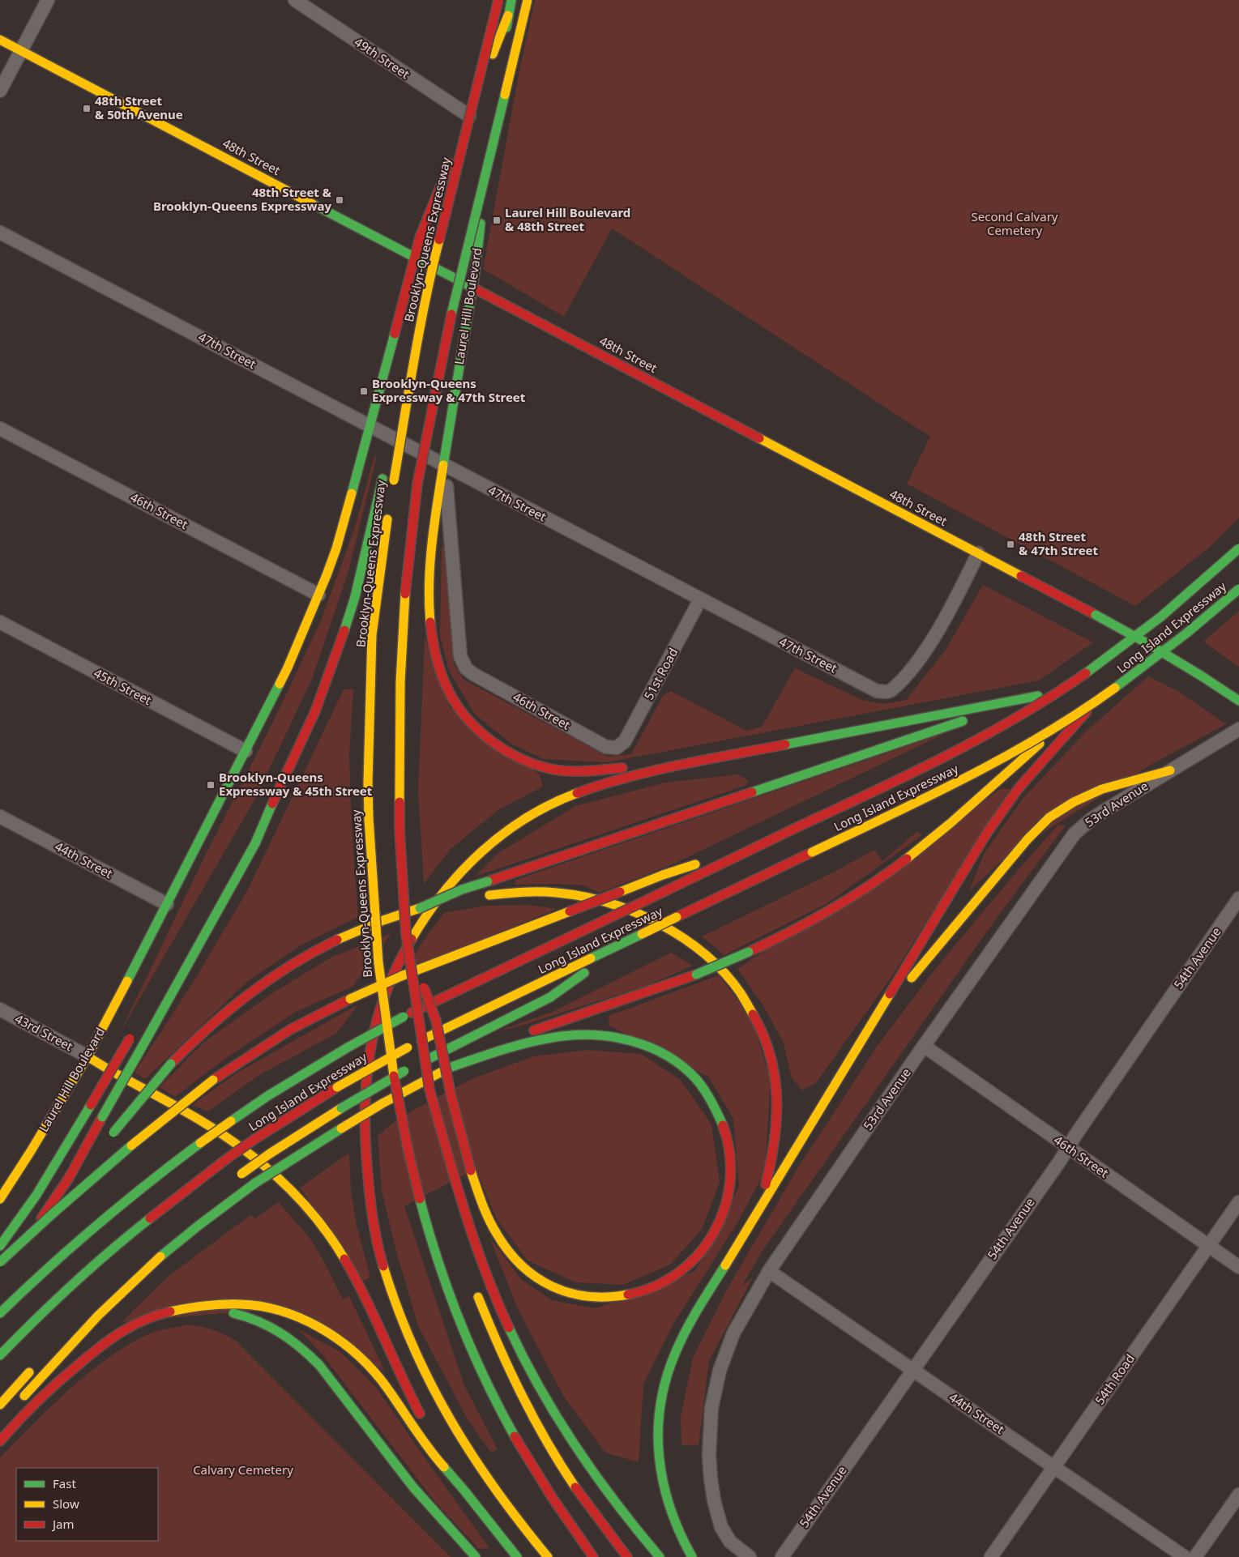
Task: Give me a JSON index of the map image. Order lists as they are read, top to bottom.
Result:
{
  "streets": {
    "main road": [
      "48th Street",
      "Brooklyn-Queens Expressway",
      "Laurel Hill Boulevard",
      "Long Island Expressway"
    ],
    "street": [
      "49th Street",
      "47th Street",
      "46th Street",
      "51st Road",
      "45th Street",
      "53rd Avenue",
      "44th Street",
      "54th Avenue",
      "43rd Street",
      "54th Road"
    ]
  },
  "crossings": [
    ["48th Street", "Brooklyn-Queens Expressway"],
    ["48th Street", "Laurel Hill Boulevard"],
    ["48th Street", "47th Street"],
    ["Brooklyn-Queens Expressway", "Laurel Hill Boulevard"],
    ["Brooklyn-Queens Expressway", "47th Street"],
    ["Brooklyn-Queens Expressway", "46th Street"],
    ["Brooklyn-Queens Expressway", "45th Street"],
    ["Laurel Hill Boulevard", "47th Street"],
    ["Laurel Hill Boulevard", "46th Street"],
    ["Laurel Hill Boulevard", "45th Street"],
    ["Laurel Hill Boulevard", "44th Street"],
    ["Laurel Hill Boulevard", "43rd Street"],
    ["47th Street", "51st Road"],
    ["46th Street", "51st Road"],
    ["46th Street", "53rd Avenue"],
    ["46th Street", "54th Avenue"],
    ["46th Street", "54th Road"],
    ["53rd Avenue", "44th Street"],
    ["44th Street", "54th Avenue"],
    ["44th Street", "54th Road"]
  ],
  "parks": ["Second Calvary Cemetery", "Calvary Cemetery"],
  "places": {
    "transit": [
      "48th Street & 50th Avenue",
      "48th Street & Brooklyn-Queens Expressway",
      "Laurel Hill Boulevard & 48th Street",
      "Brooklyn-Queens Expressway & 47th Street",
      "48th Street & 47th Street",
      "Brooklyn-Queens Expressway & 45th Street"
    ]
  },
  "legend": ["Fast", "Slow", "Jam"]
}
